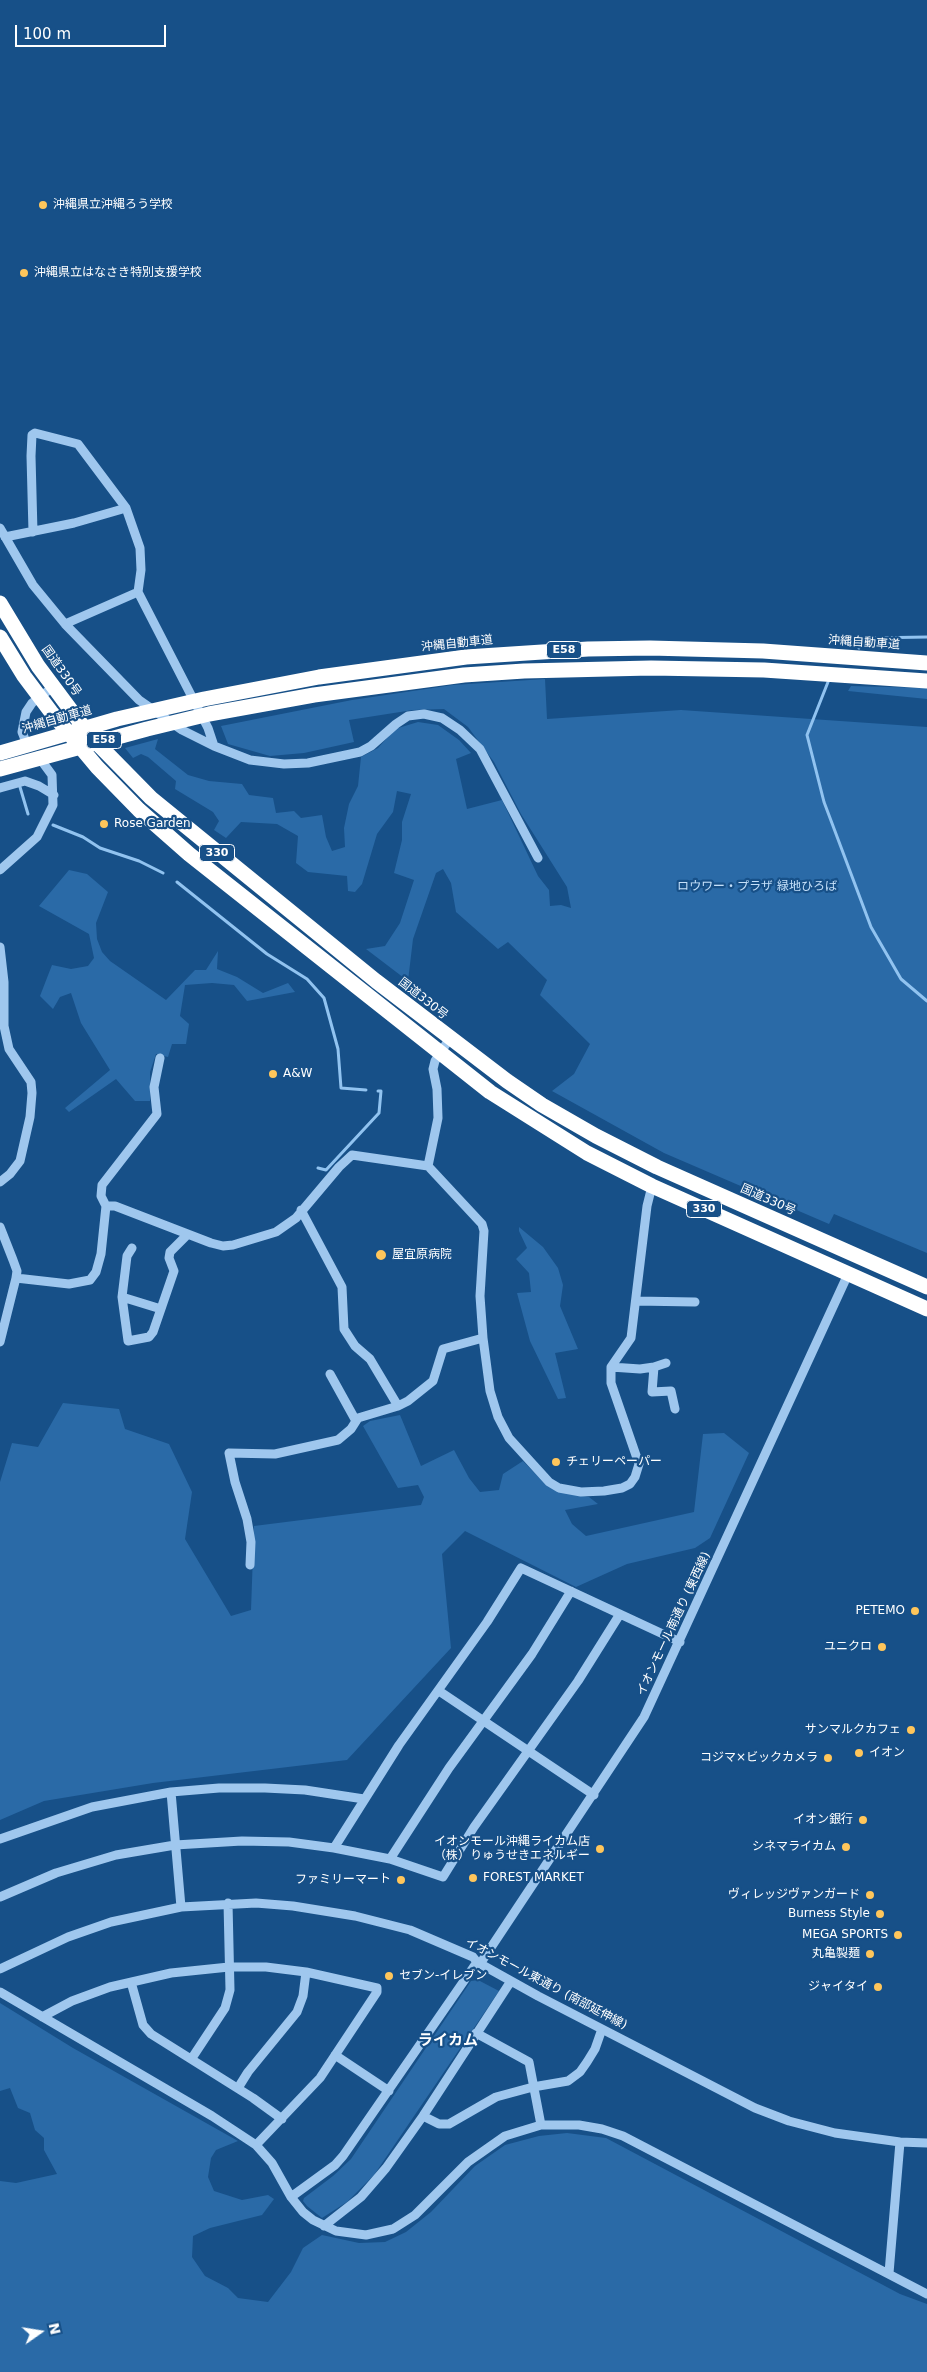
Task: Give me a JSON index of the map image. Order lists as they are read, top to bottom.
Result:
{
  "streets": {
    "highway": [
      "沖縄自動車道",
      "E58",
      "国道330号",
      "330"
    ],
    "street": ["イオンモール南通り (東西線)", "イオンモール東通り (南部延伸線)"]
  },
  "crossings": [
    ["330", "イオンモール南通り (東西線)"],
    ["イオンモール南通り (東西線)", "イオンモール東通り (南部延伸線)"]
  ],
  "districts": ["ライカム"],
  "parks": ["ロウワー・プラザ 緑地ひろば"],
  "places": [
    "沖縄県立沖縄ろう学校",
    "沖縄県立はなさき特別支援学校",
    "Rose Garden",
    "A&W",
    "屋宜原病院",
    "チェリーペーパー",
    "PETEMO",
    "ユニクロ",
    "サンマルクカフェ",
    "イオン",
    "コジマ×ビックカメラ",
    "イオン銀行",
    "シネマライカム",
    "イオンモール沖縄ライカム店 （株）りゅうせきエネルギー",
    "FOREST MARKET",
    "ファミリーマート",
    "ヴィレッジヴァンガード",
    "Burness Style",
    "MEGA SPORTS",
    "丸亀製麺",
    "セブン-イレブン",
    "ジャイタイ"
  ],
  "scale_bar": "100 m",
  "north": "right"
}
